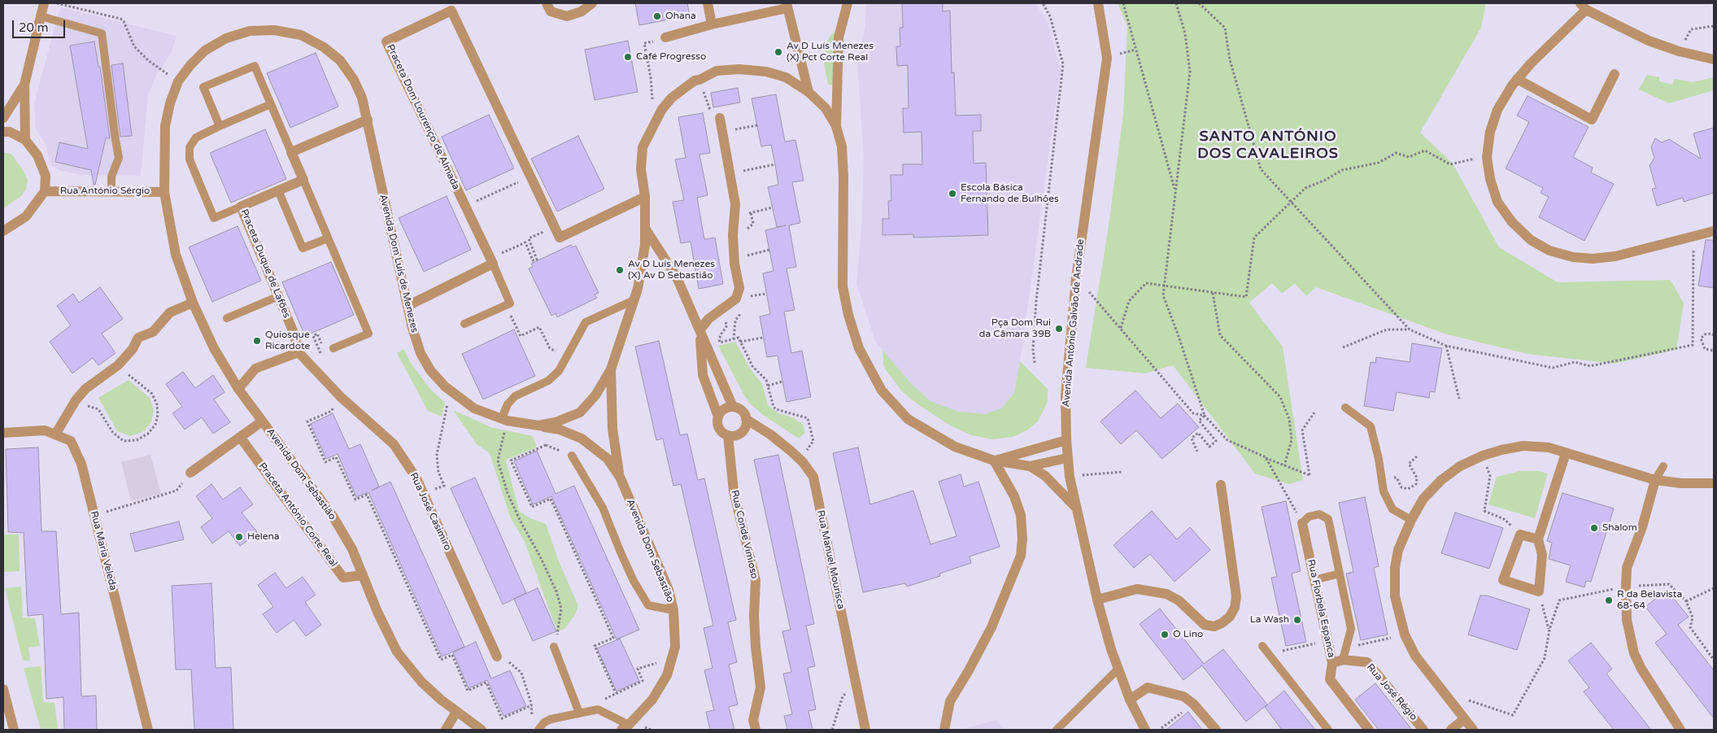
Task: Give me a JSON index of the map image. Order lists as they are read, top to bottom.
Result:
{
  "streets": {
    "street": [
      "Praceta Dom Lourenço de Almada",
      "Rua António Sérgio",
      "Praceta Duque de Lafões",
      "Avenida Dom Luís de Menezes",
      "Avenida António Galvão de Andrade",
      "Avenida Dom Sebastião",
      "Rua José Casimiro",
      "Praceta António Corte Real",
      "Rua Conde Vimioso",
      "Rua Maria Veleda",
      "Rua Manuel Mourisca",
      "Rua Florbela Espanca",
      "Rua José Régio"
    ]
  },
  "crossings": [
    ["Praceta Dom Lourenço de Almada", "Avenida Dom Luís de Menezes"],
    ["Rua António Sérgio", "Avenida Dom Luís de Menezes"],
    ["Rua António Sérgio", "Avenida Dom Sebastião"],
    ["Praceta Duque de Lafões", "Rua José Casimiro"],
    ["Avenida Dom Luís de Menezes", "Avenida António Galvão de Andrade"],
    ["Avenida Dom Luís de Menezes", "Avenida Dom Sebastião"],
    ["Avenida Dom Sebastião", "Praceta António Corte Real"],
    ["Rua Conde Vimioso", "Rua Manuel Mourisca"],
    ["Rua Florbela Espanca", "Rua José Régio"]
  ],
  "districts": ["SANTO ANTÓNIO DOS CAVALEIROS"],
  "places": [
    "Ohana",
    "Av D Luís Menezes (X) Pct Corte Real",
    "Café Progresso",
    "Escola Básica Fernando de Bulhões",
    "Av D Luís Menezes (X) Av D Sebastião",
    "Pça Dom Rui da Câmara 39B",
    "Quiosque Ricardote",
    "Shalom",
    "Helena",
    "R da Belavista 68-64",
    "La Wash",
    "O Lino"
  ],
  "scale_bar": "20 m"
}
